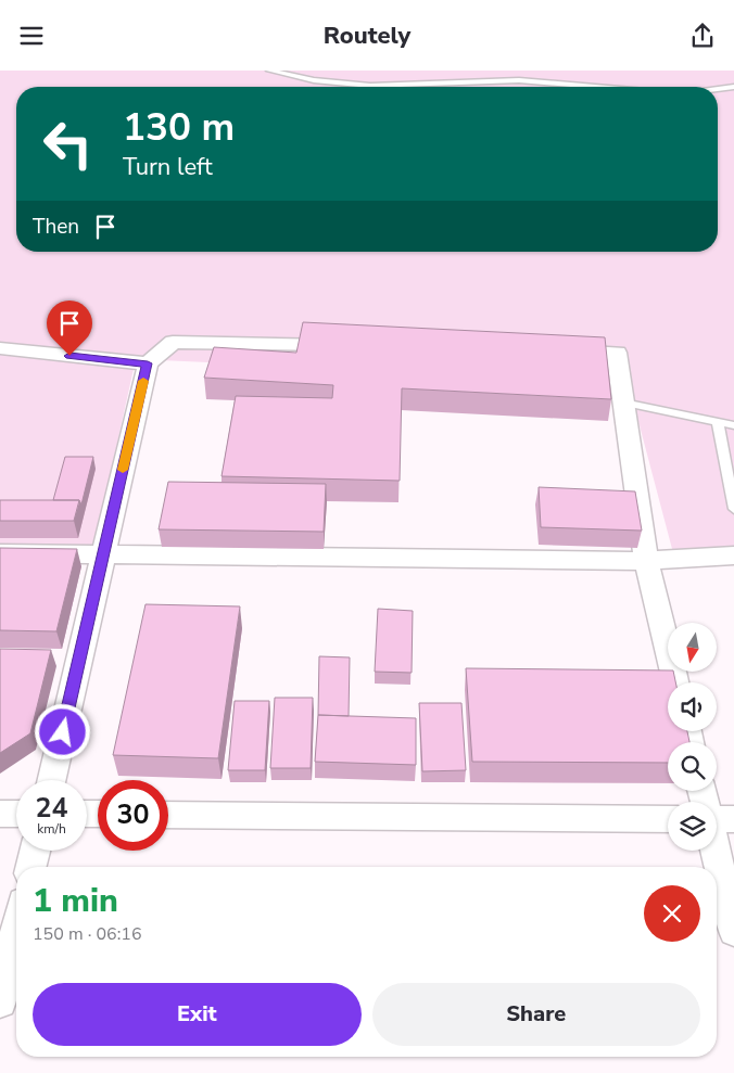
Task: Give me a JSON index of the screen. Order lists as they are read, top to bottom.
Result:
{
  "north": "bottom",
  "page": {
    "header": "Routely",
    "turn": ["130 m", "Turn left"],
    "then": "Then",
    "speed": "24 km/h",
    "limit": "30",
    "heading": ["1 min", "150 m · 06:16"],
    "buttons": ["Exit", "Share"]
  }
}
